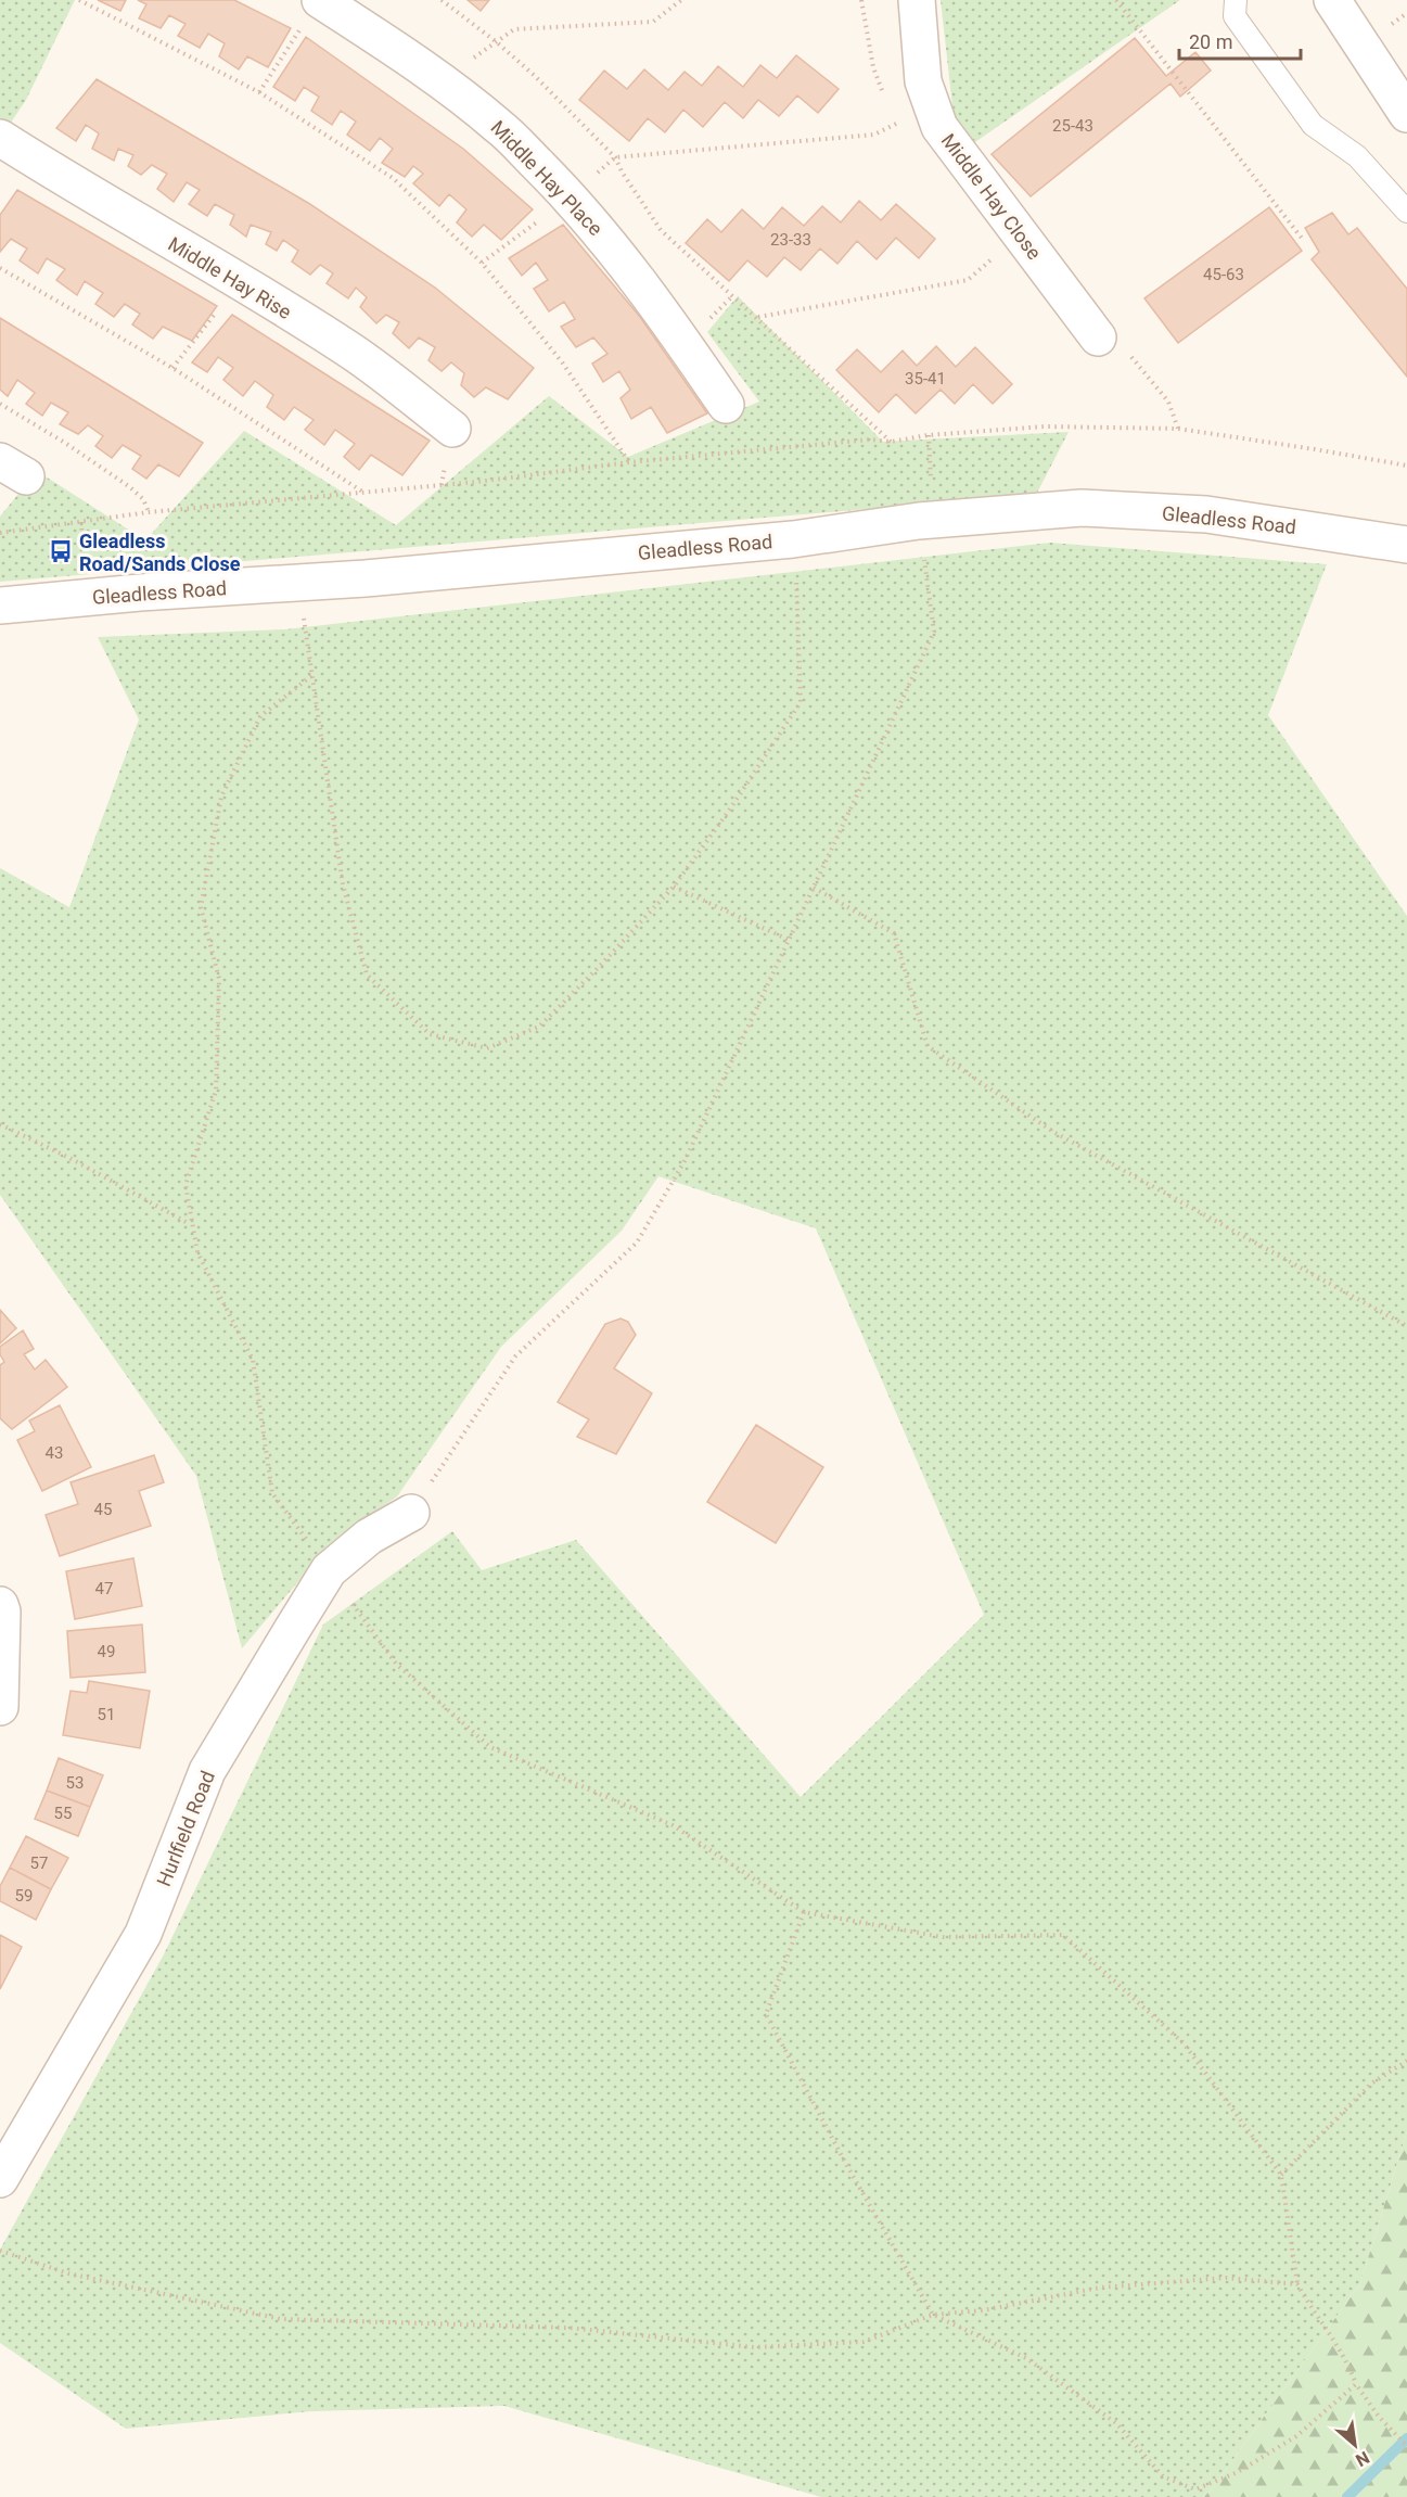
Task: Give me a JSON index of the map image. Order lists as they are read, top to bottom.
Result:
{
  "streets": {
    "street": [
      "Middle Hay Place",
      "Middle Hay Close",
      "Middle Hay Rise",
      "Gleadless Road",
      "Hurlfield Road"
    ]
  },
  "places": {
    "bus stop": ["Gleadless Road/Sands Close"]
  },
  "house_numbers": [
    "25-43",
    "23-33",
    "45-63",
    "35-41",
    "43",
    "45",
    "47",
    "49",
    "51",
    "53",
    "55",
    "57",
    "59"
  ],
  "scale_bar": "20 m",
  "north": "bottom right"
}
